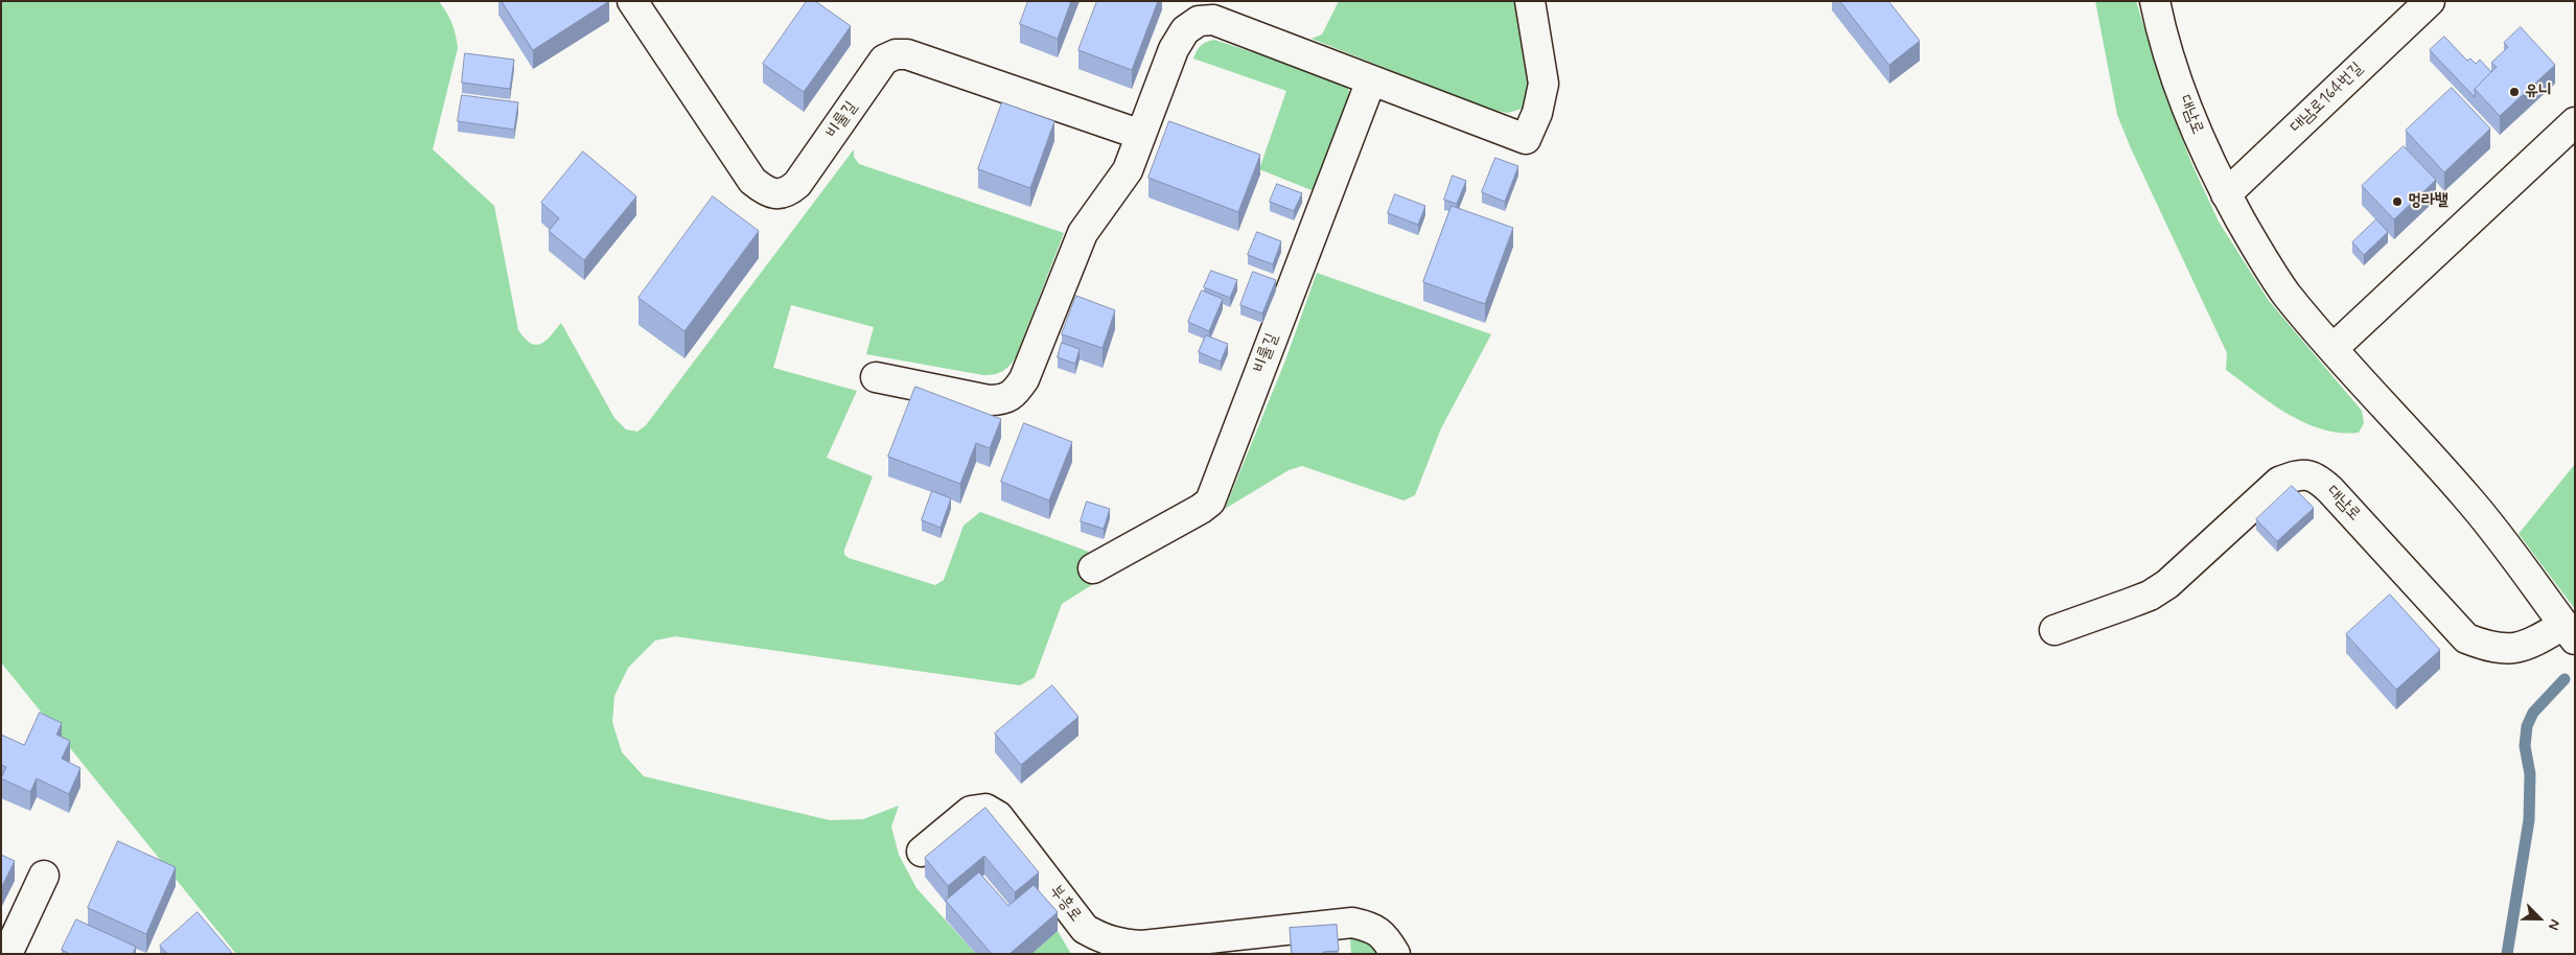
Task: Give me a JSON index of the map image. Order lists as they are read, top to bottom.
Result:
{
  "streets": {
    "street": [
      "대남로164번길",
      "대남로",
      "비룰길",
      "부흥로"
    ]
  },
  "crossings": [
    ["대남로164번길", "대남로"]
  ],
  "places": ["유니", "멍라밸"],
  "north": "bottom right"
}
